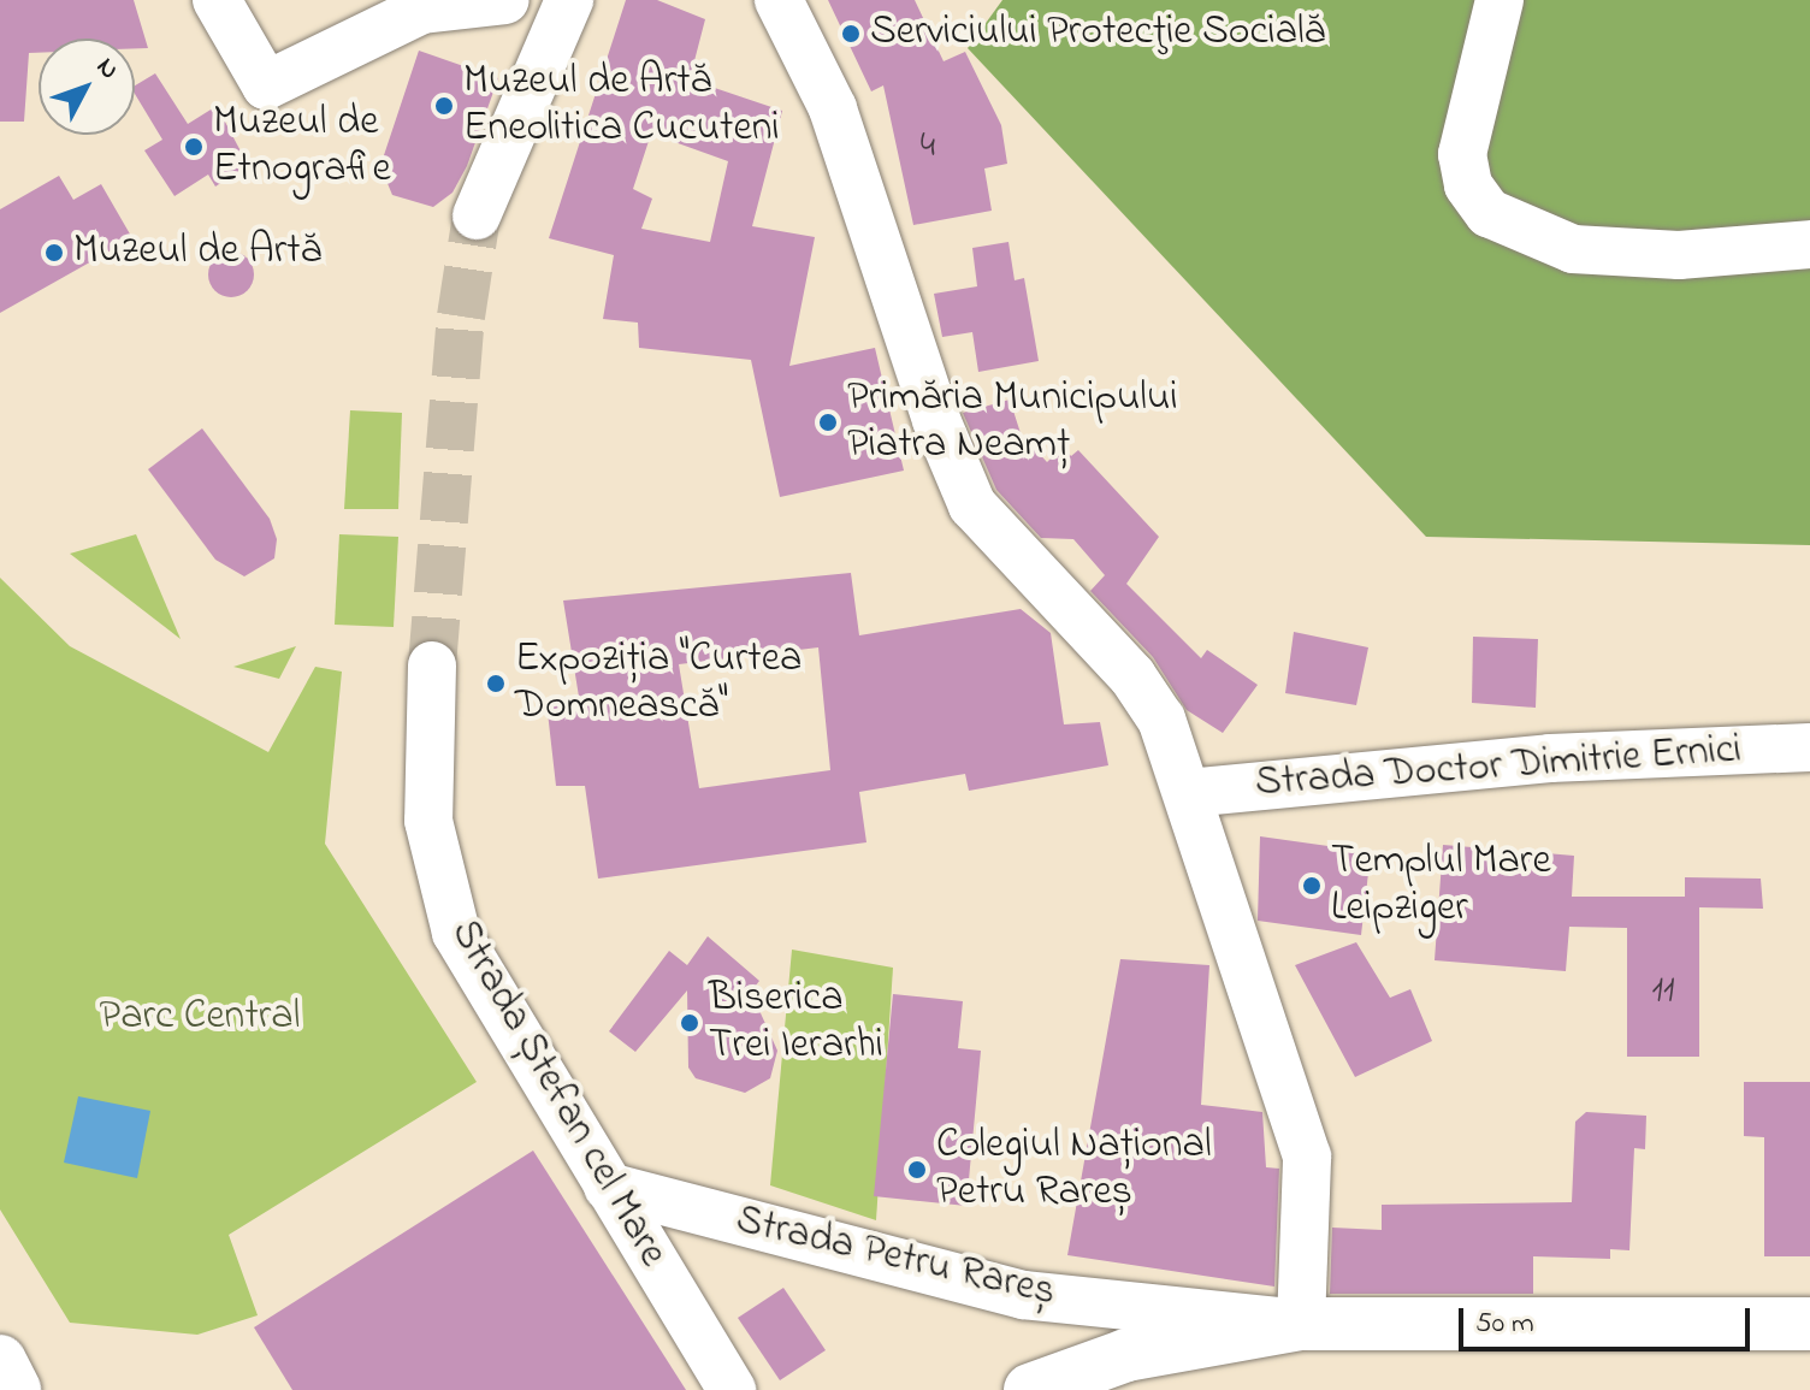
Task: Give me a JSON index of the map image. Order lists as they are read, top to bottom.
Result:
{
  "streets": {
    "main road": ["Strada Petru Rareș"],
    "street": ["Strada Doctor Dimitrie Ernici", "Strada Ștefan cel Mare"]
  },
  "crossings": [
    ["Strada Doctor Dimitrie Ernici", "Strada Petru Rareș"],
    ["Strada Ștefan cel Mare", "Strada Petru Rareș"]
  ],
  "parks": ["Parc Central"],
  "places": [
    "Serviciului Protecţie Socială",
    "Muzeul de Artă Eneolitica Cucuteni",
    "Muzeul de Etnografie",
    "Muzeul de Artă",
    "Primăria Municipului Piatra Neamț",
    "Expoziția \"Curtea Domnească\"",
    "Templul Mare Leipziger",
    "Biserica Trei Ierarhi",
    "Colegiul Național Petru Rareș"
  ],
  "house_numbers": ["4", "11"],
  "scale_bar": "50 m",
  "north": "top right"
}
